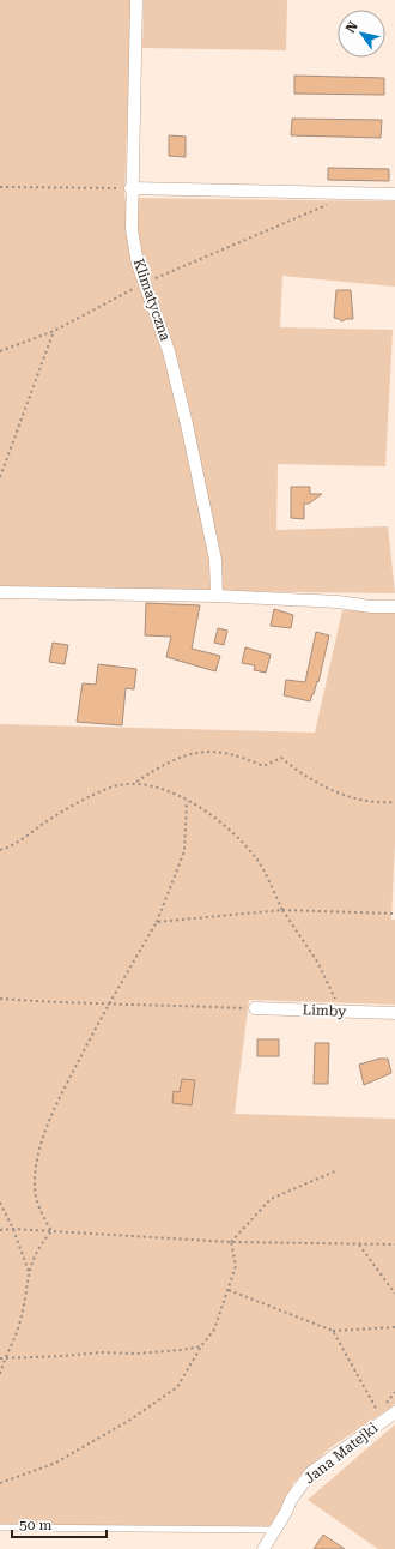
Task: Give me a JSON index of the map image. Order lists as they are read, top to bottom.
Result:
{
  "streets": {
    "street": ["Klimatyczna", "Limby", "Jana Matejki"]
  },
  "scale_bar": "50 m",
  "north": "top left"
}
